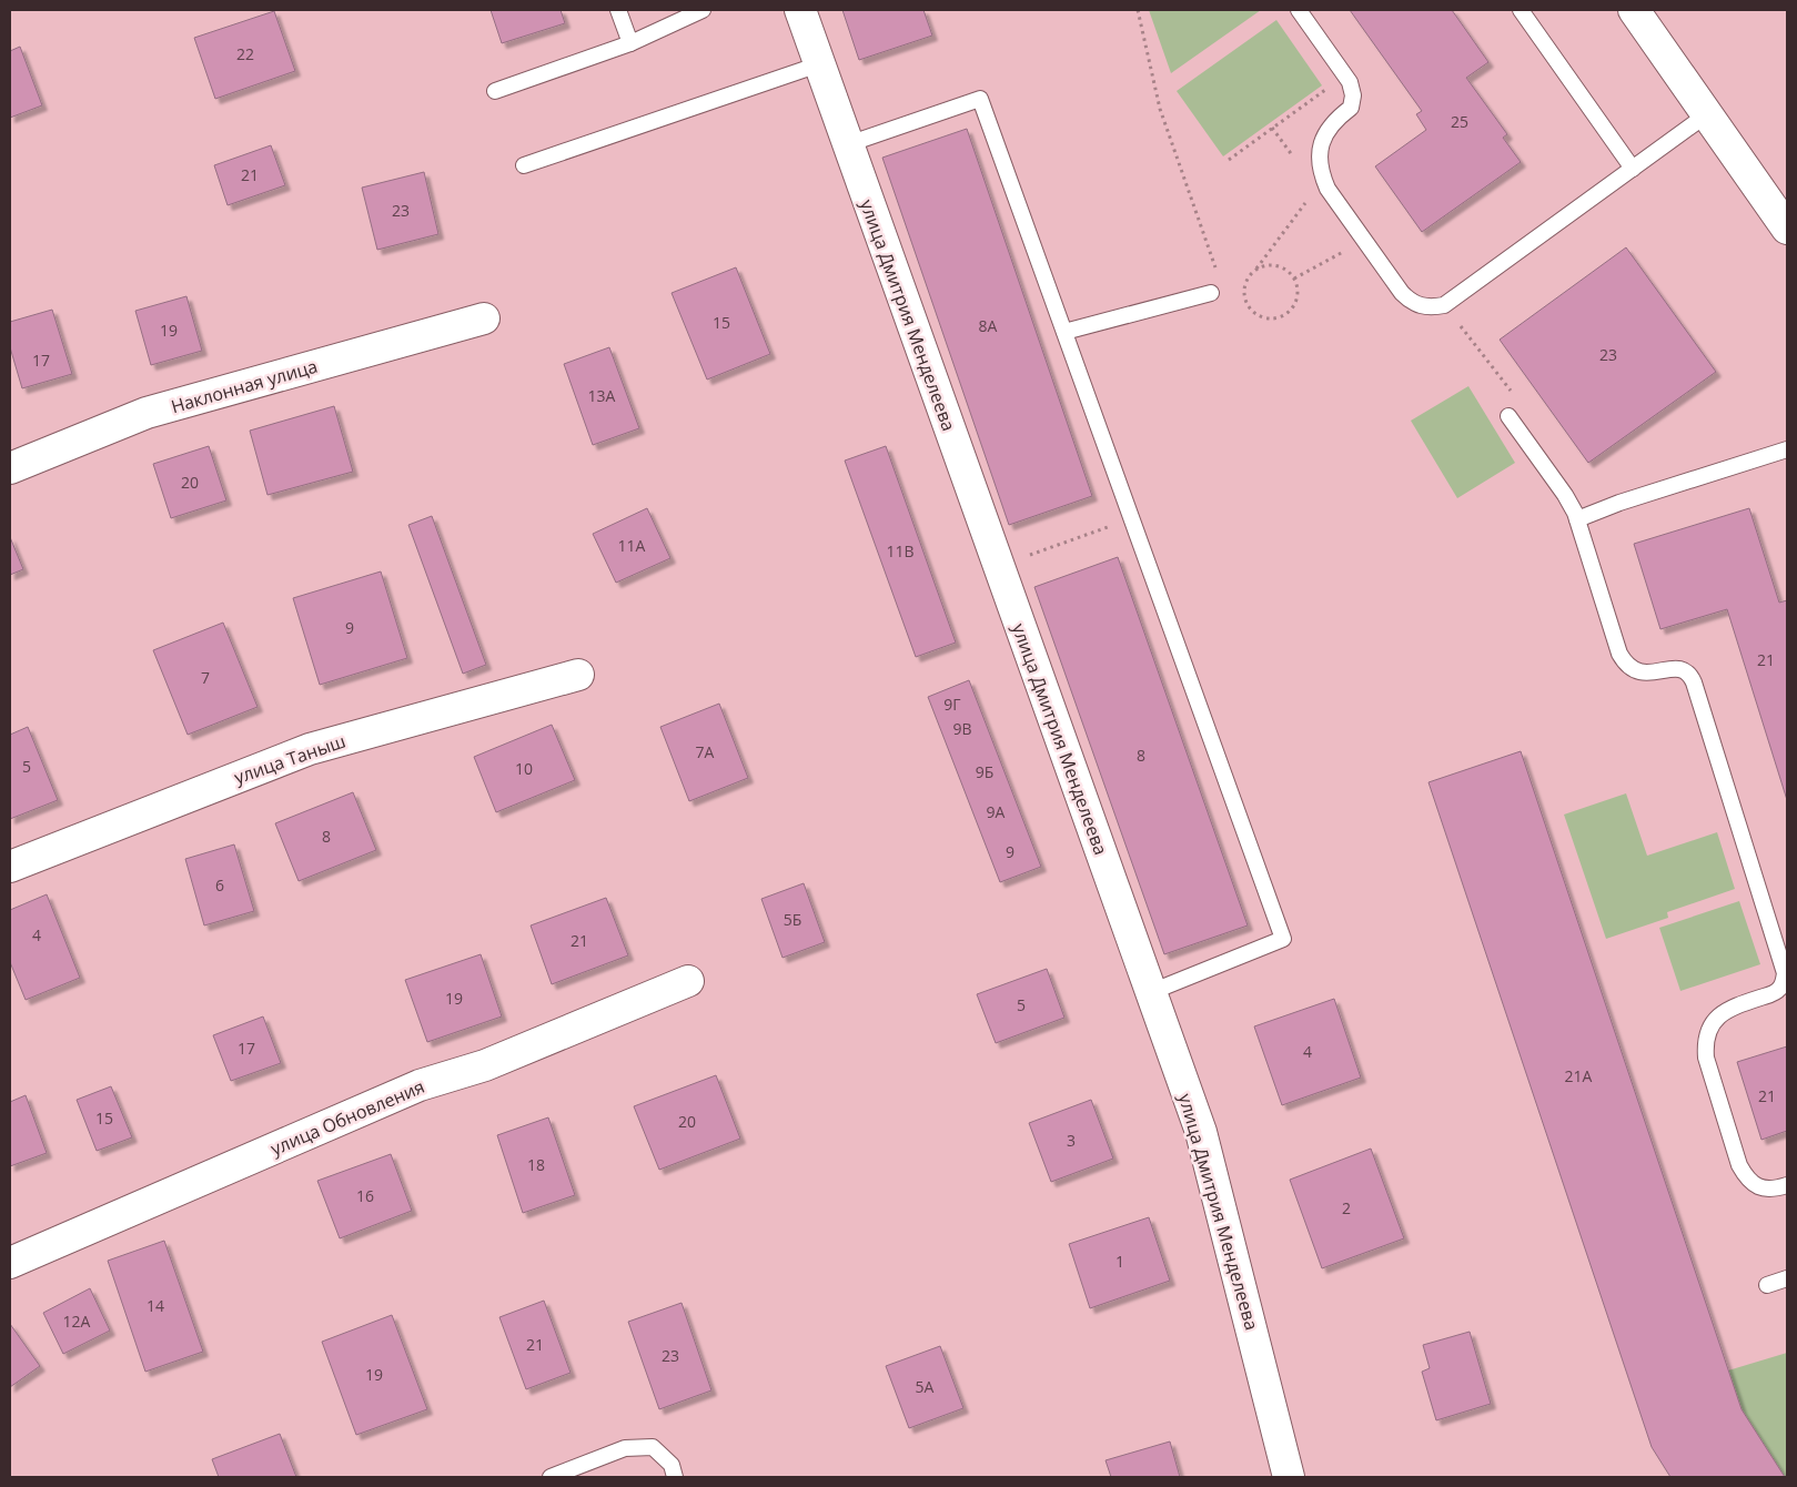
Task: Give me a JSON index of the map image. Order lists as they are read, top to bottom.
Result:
{
  "streets": {
    "street": [
      "улица Дмитрия Менделеева",
      "Наклонная улица",
      "улица Таныш",
      "улица Обновления"
    ]
  },
  "house_numbers": [
    "22",
    "25",
    "21",
    "23",
    "15",
    "8А",
    "19",
    "23",
    "17",
    "13А",
    "20",
    "11А",
    "11В",
    "9",
    "21",
    "7",
    "9Г",
    "9В",
    "7А",
    "8",
    "5",
    "10",
    "9Б",
    "9А",
    "8",
    "9",
    "6",
    "5Б",
    "4",
    "21",
    "19",
    "5",
    "17",
    "4",
    "21А",
    "21",
    "15",
    "20",
    "3",
    "18",
    "16",
    "2",
    "1",
    "14",
    "12А",
    "21",
    "23",
    "19",
    "5А"
  ]
}
